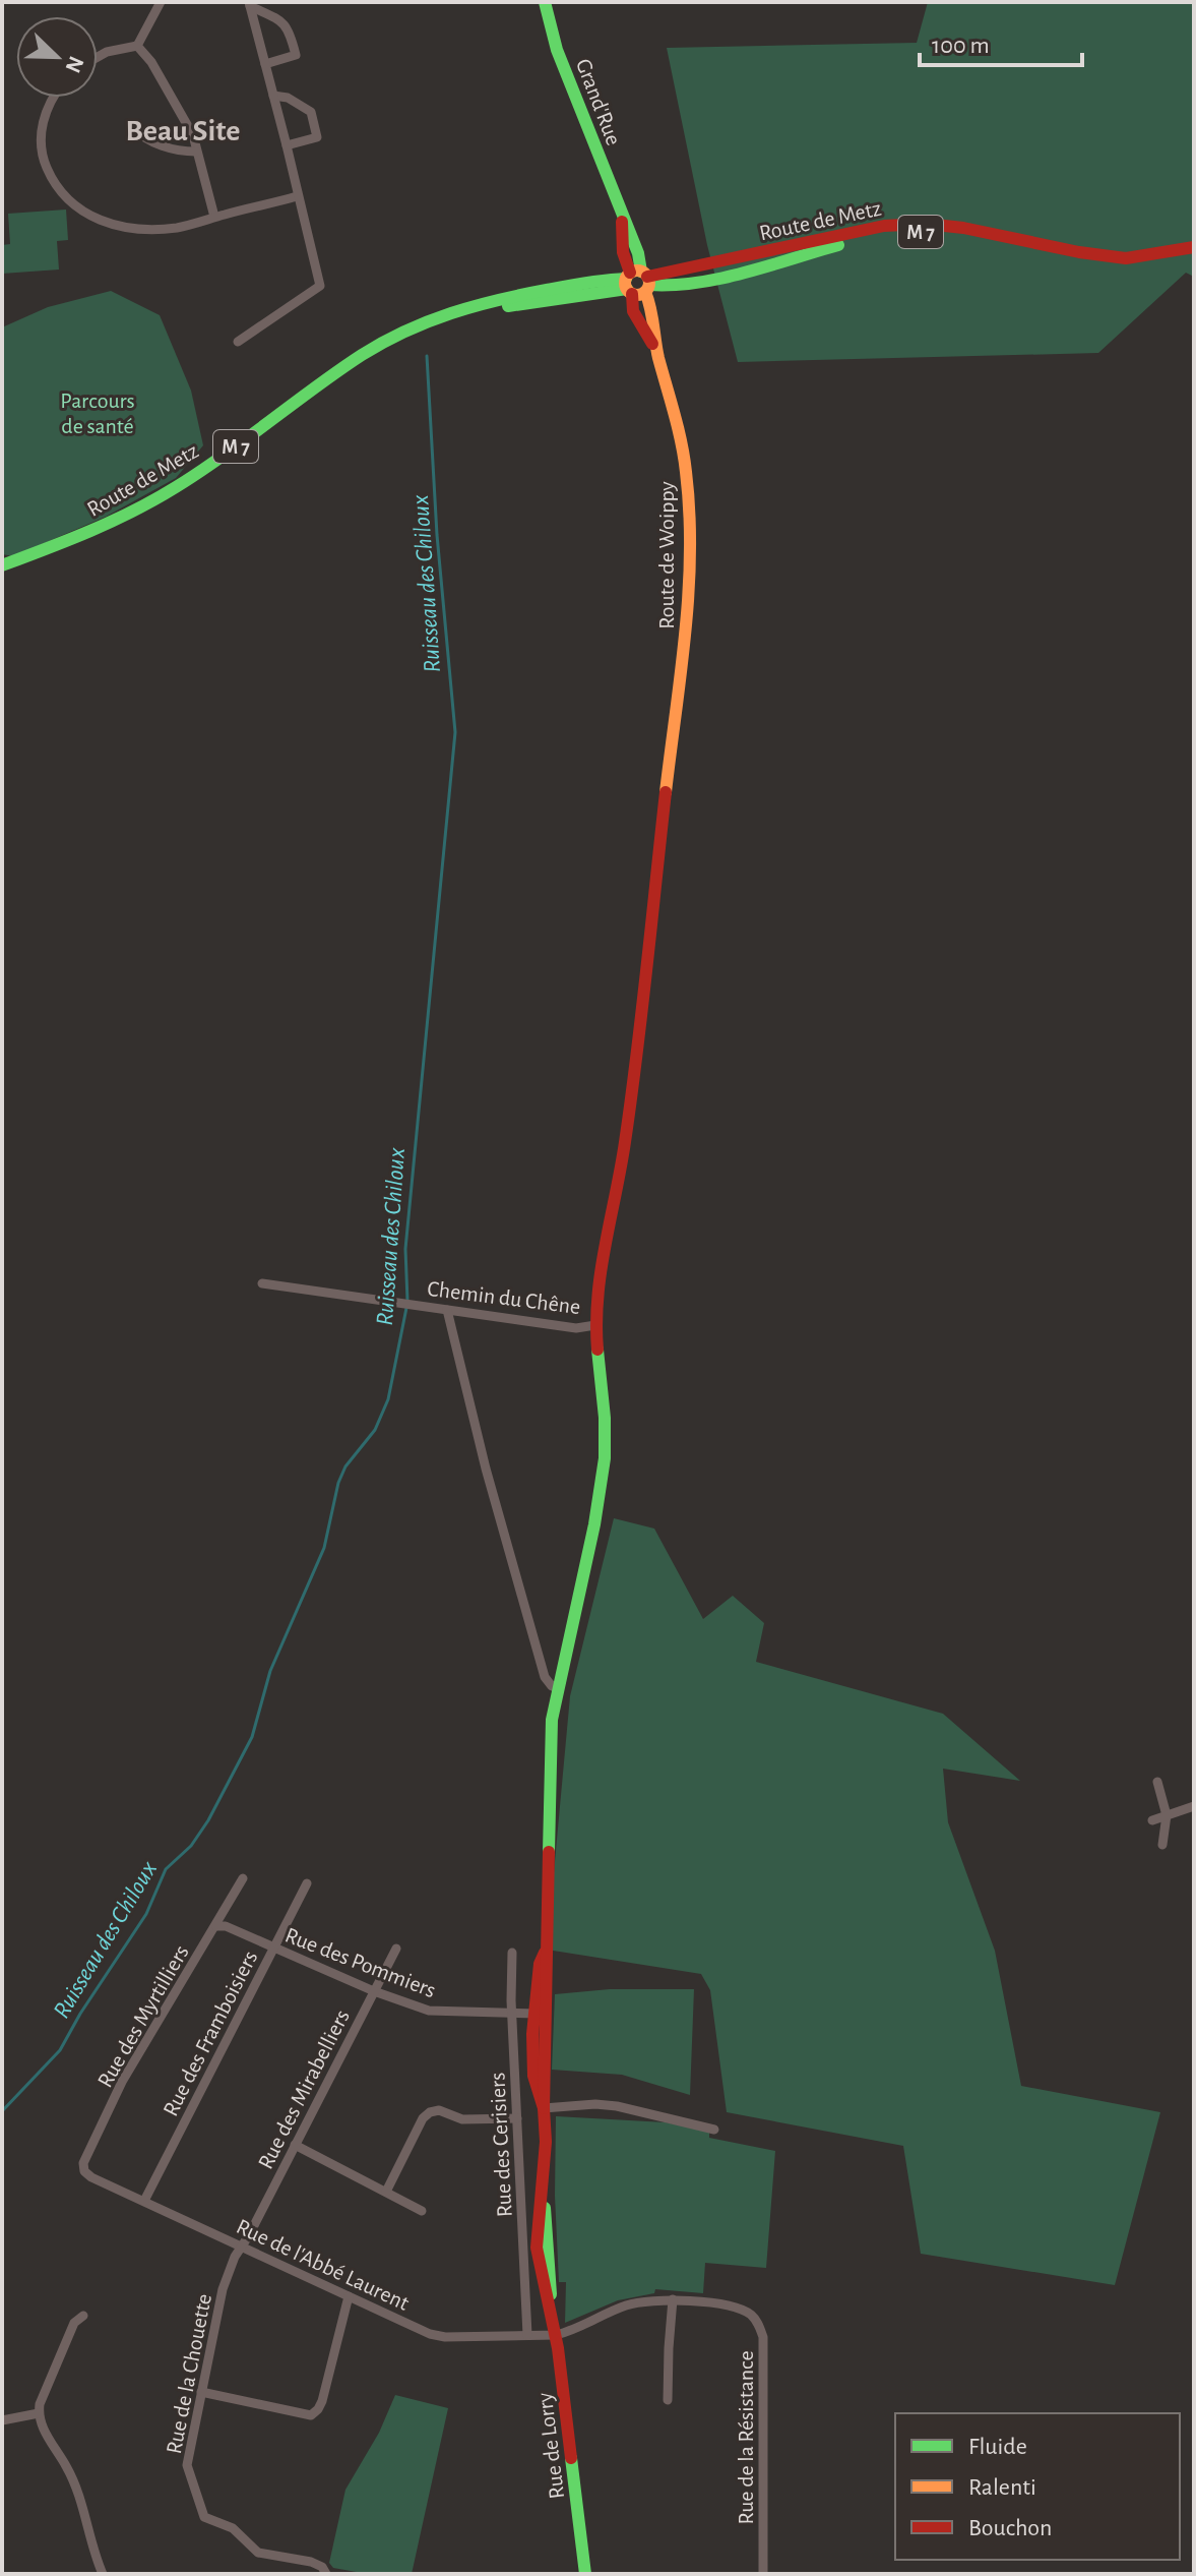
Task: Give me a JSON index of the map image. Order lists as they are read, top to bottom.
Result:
{
  "streets": {
    "street": [
      "Grand'Rue",
      "Route de Metz",
      "M 7",
      "Route de Woippy",
      "Chemin du Chêne",
      "Rue des Pommiers",
      "Rue des Myrtilliers",
      "Rue des Framboisiers",
      "Rue des Mirabelliers",
      "Rue des Cerisiers",
      "Rue de l'Abbé Laurent",
      "Rue de la Chouette",
      "Rue de la Résistance",
      "Rue de Lorry"
    ]
  },
  "crossings": [
    ["Grand'Rue", "Route de Metz"],
    ["Grand'Rue", "Route de Woippy"],
    ["Route de Metz", "Route de Woippy"],
    ["Route de Woippy", "Chemin du Chêne"],
    ["Route de Woippy", "Rue de Lorry"],
    ["Chemin du Chêne", "Rue de Lorry"],
    ["Rue des Pommiers", "Rue des Myrtilliers"],
    ["Rue des Pommiers", "Rue des Framboisiers"],
    ["Rue des Pommiers", "Rue des Mirabelliers"],
    ["Rue des Pommiers", "Rue des Cerisiers"],
    ["Rue des Pommiers", "Rue de Lorry"],
    ["Rue des Myrtilliers", "Rue de l'Abbé Laurent"],
    ["Rue des Framboisiers", "Rue de l'Abbé Laurent"],
    ["Rue des Mirabelliers", "Rue de l'Abbé Laurent"],
    ["Rue des Mirabelliers", "Rue de la Chouette"],
    ["Rue des Cerisiers", "Rue de l'Abbé Laurent"],
    ["Rue de l'Abbé Laurent", "Rue de la Chouette"],
    ["Rue de l'Abbé Laurent", "Rue de la Résistance"],
    ["Rue de l'Abbé Laurent", "Rue de Lorry"],
    ["Rue de la Résistance", "Rue de Lorry"]
  ],
  "districts": ["Beau Site"],
  "water": ["Ruisseau des Chiloux"],
  "parks": ["Parcours de santé"],
  "legend": ["Fluide", "Ralenti", "Bouchon"],
  "scale_bar": "100 m",
  "north": "bottom right"
}
